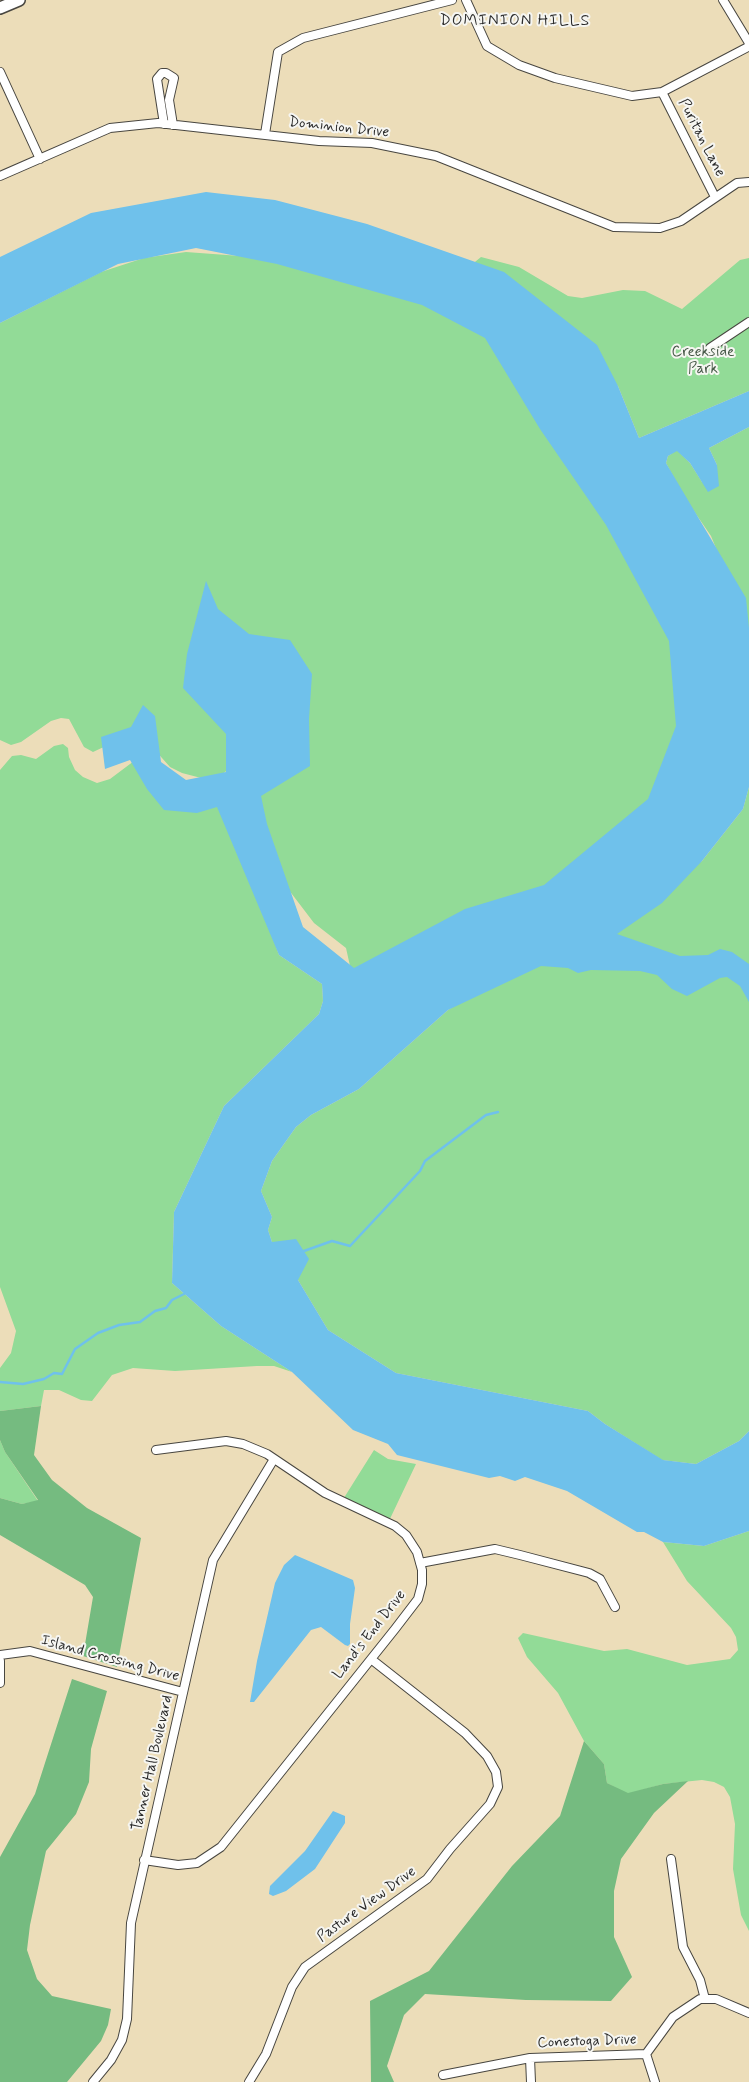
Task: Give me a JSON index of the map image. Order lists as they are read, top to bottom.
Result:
{
  "streets": {
    "street": [
      "Dominion Drive",
      "Puritan Lane",
      "Land's End Drive",
      "Island Crossing Drive",
      "Tanner Hall Boulevard",
      "Pasture View Drive",
      "Conestoga Drive"
    ]
  },
  "crossings": [
    ["Dominion Drive", "Puritan Lane"],
    ["Land's End Drive", "Tanner Hall Boulevard"],
    ["Land's End Drive", "Pasture View Drive"],
    ["Island Crossing Drive", "Tanner Hall Boulevard"]
  ],
  "districts": ["DOMINION HILLS"],
  "parks": ["Creekside Park"]
}
